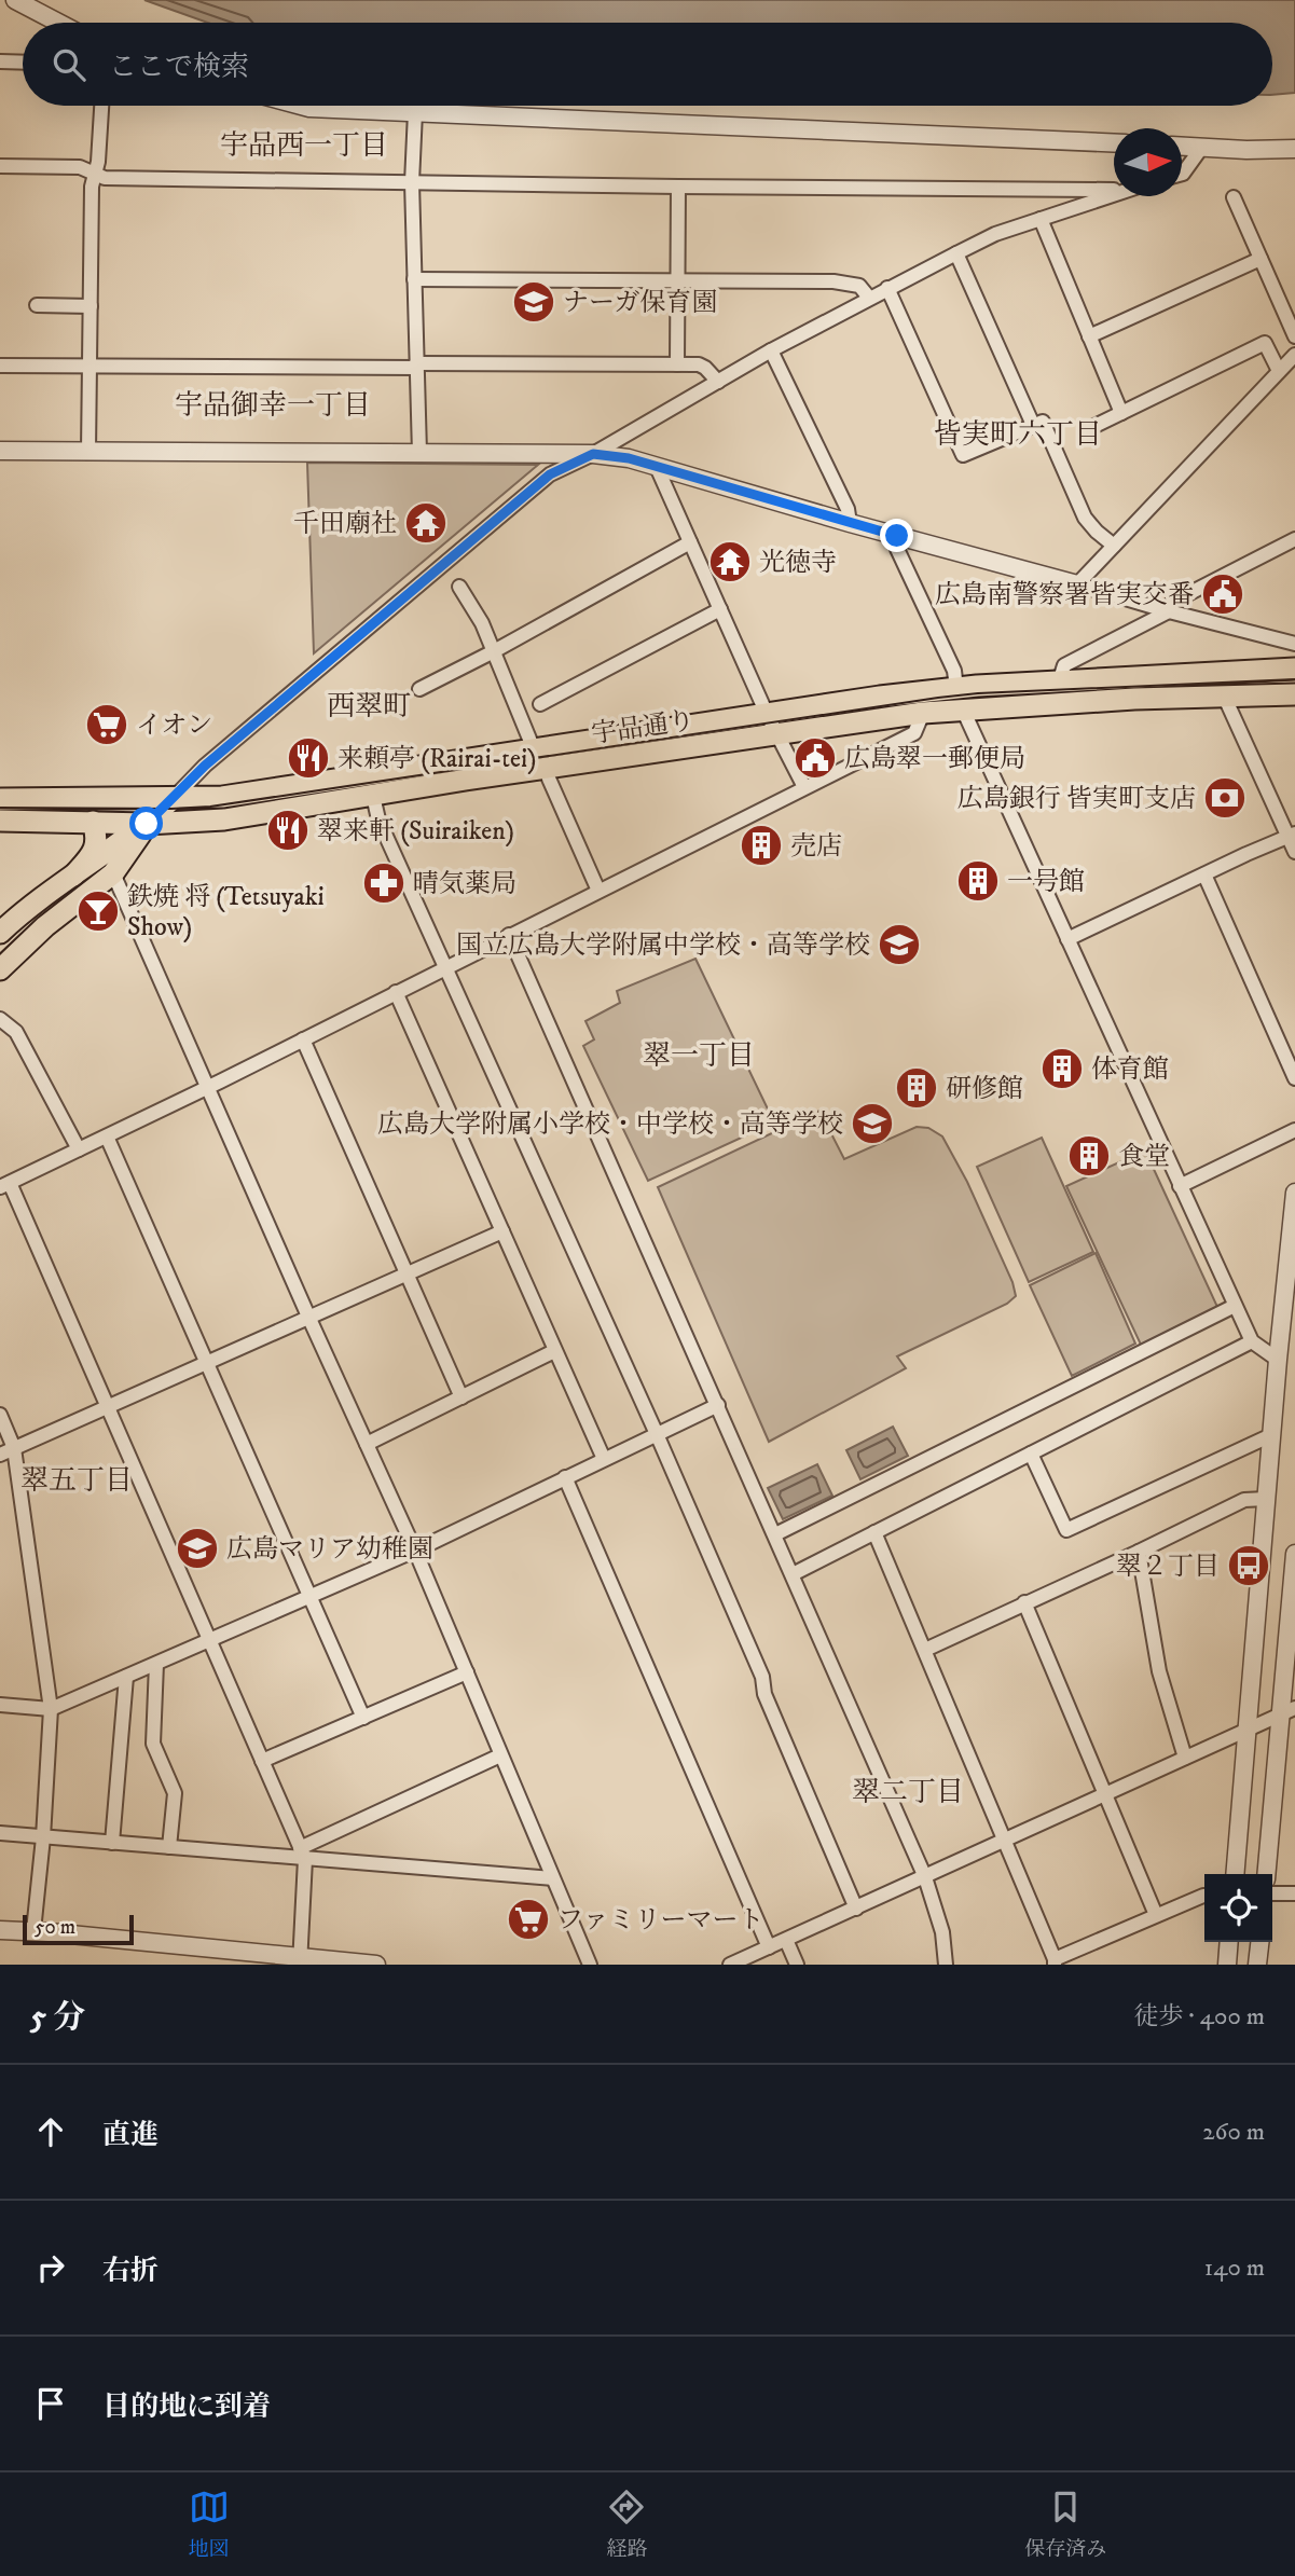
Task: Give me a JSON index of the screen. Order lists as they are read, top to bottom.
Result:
{
  "streets": {
    "main road": ["宇品通り"]
  },
  "districts": [
    "宇品西一丁目",
    "宇品御幸一丁目",
    "皆実町六丁目",
    "西翠町",
    "翠一丁目",
    "翠五丁目",
    "翠二丁目"
  ],
  "places": {
    "school or university": [
      "ナーガ保育園",
      "国立広島大学附属中学校・高等学校",
      "広島大学附属小学校・中学校・高等学校",
      "広島マリア幼稚園"
    ],
    "temple": ["千田廟社", "光徳寺"],
    "public building": ["広島南警察署皆実交番", "広島翠一郵便局"],
    "supermarket": ["イオン", "ファミリーマート"],
    "restaurant": ["来頼亭 (Rairai-tei)", "翠来軒 (Suiraiken)"],
    "bank": ["広島銀行 皆実町支店"],
    "building": [
      "売店",
      "一号館",
      "体育館",
      "研修館",
      "食堂"
    ],
    "pharmacy": ["晴気薬局"],
    "bar": ["鉄焼 将 (Tetsuyaki Show)"],
    "bus stop": ["翠２丁目"]
  },
  "scale_bar": "50 m",
  "north": "right",
  "page": {
    "search": "ここで検索",
    "scale": "50 m",
    "heading": ["5 分", "徒歩 · 400 m"],
    "list": [
      ["直進", "260 m"],
      ["右折", "140 m"],
      "目的地に到着"
    ],
    "nav": ["地図", "経路", "保存済み"]
  }
}
